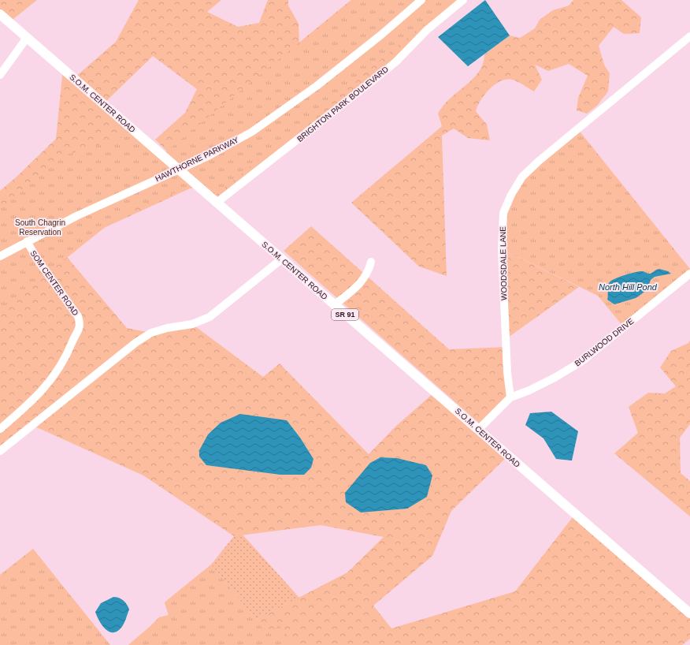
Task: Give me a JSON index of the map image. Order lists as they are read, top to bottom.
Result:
{
  "streets": {
    "main road": ["S.O.M. CENTER ROAD", "SR 91"],
    "street": [
      "BRIGHTON PARK BOULEVARD",
      "HAWTHORNE PARKWAY",
      "WOODSDALE LANE",
      "SOM CENTER ROAD",
      "BURLWOOD DRIVE"
    ]
  },
  "crossings": [
    ["S.O.M. CENTER ROAD", "BRIGHTON PARK BOULEVARD"],
    ["S.O.M. CENTER ROAD", "HAWTHORNE PARKWAY"],
    ["HAWTHORNE PARKWAY", "SOM CENTER ROAD"],
    ["WOODSDALE LANE", "BURLWOOD DRIVE"]
  ],
  "water": ["North Hill Pond"],
  "parks": ["South Chagrin Reservation"]
}
